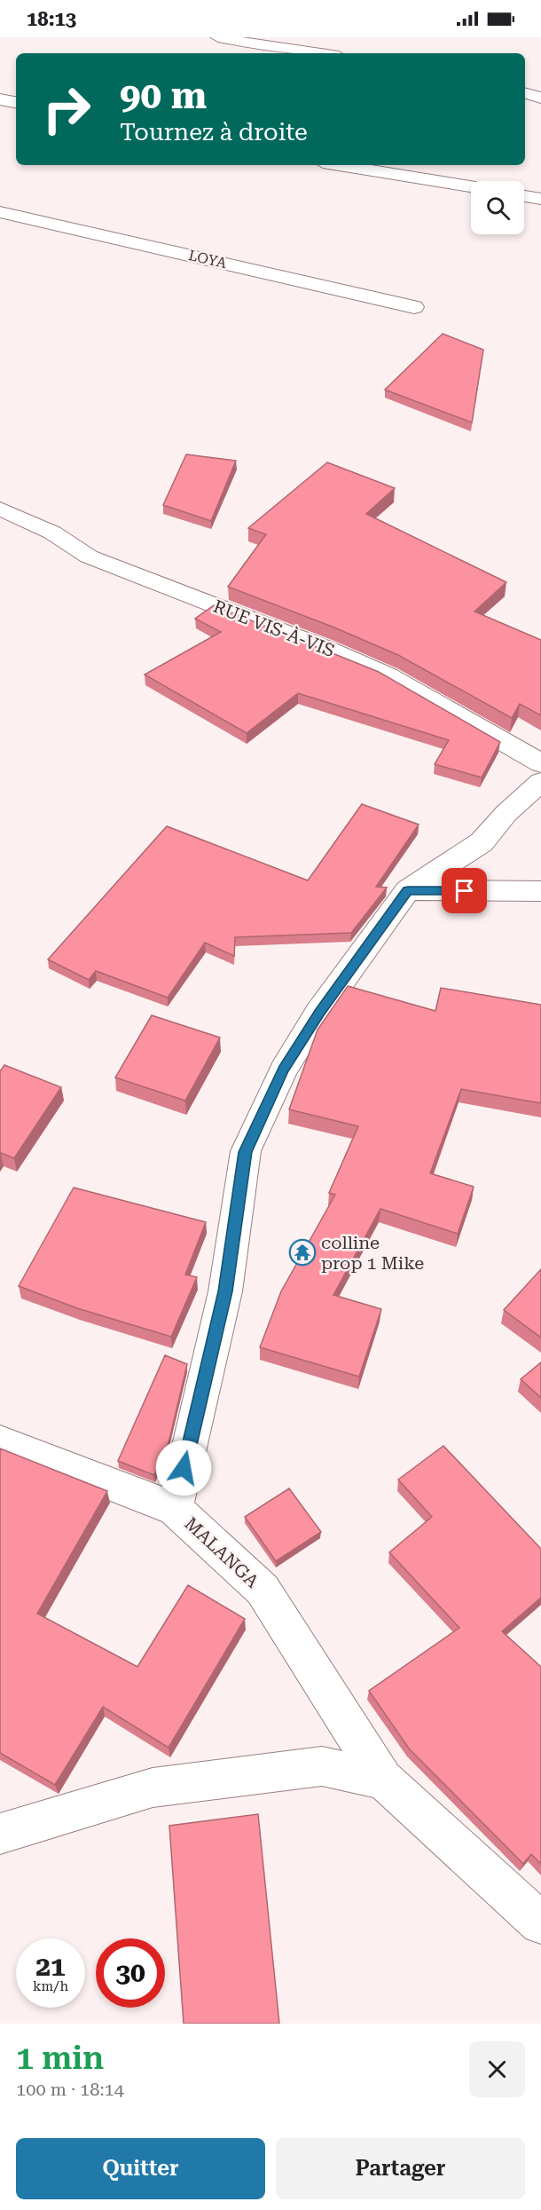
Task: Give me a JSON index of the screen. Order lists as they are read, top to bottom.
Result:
{
  "streets": {
    "street": ["LOYA", "RUE VIS-À-VIS", "MALANGA"]
  },
  "places": {
    "temple": ["colline prop 1 Mike"]
  },
  "page": {
    "status": "18:13",
    "turn": ["90 m", "Tournez à droite"],
    "speed": "21 km/h",
    "limit": "30",
    "heading": ["1 min", "100 m · 18:14"],
    "buttons": ["Quitter", "Partager"]
  }
}
